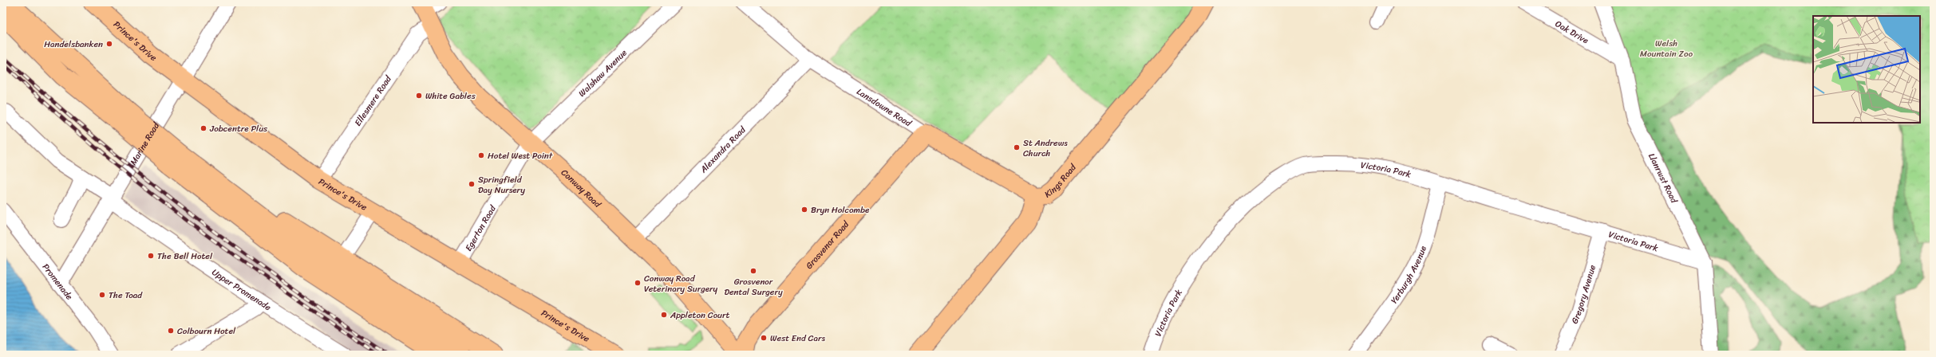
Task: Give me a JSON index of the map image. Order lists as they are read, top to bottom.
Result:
{
  "streets": {
    "main road": [
      "Prince's Drive",
      "Lansdowne Road",
      "Kings Road",
      "Conway Road",
      "Grosvenor Road"
    ],
    "street": [
      "Oak Drive",
      "Walshaw Avenue",
      "Ellesmere Road",
      "Marine Road",
      "Alexandra Road",
      "Victoria Park",
      "Llanrwst Road",
      "Egerton Road",
      "Yerburgh Avenue",
      "Promenade",
      "Upper Promenade",
      "Gregory Avenue"
    ]
  },
  "crossings": [
    ["Oak Drive", "Llanrwst Road"],
    ["Prince's Drive", "Ellesmere Road"],
    ["Prince's Drive", "Marine Road"],
    ["Prince's Drive", "Egerton Road"],
    ["Walshaw Avenue", "Conway Road"],
    ["Walshaw Avenue", "Egerton Road"],
    ["Ellesmere Road", "Conway Road"],
    ["Lansdowne Road", "Alexandra Road"],
    ["Lansdowne Road", "Kings Road"],
    ["Lansdowne Road", "Grosvenor Road"],
    ["Marine Road", "Promenade"],
    ["Marine Road", "Upper Promenade"],
    ["Alexandra Road", "Conway Road"],
    ["Victoria Park", "Llanrwst Road"],
    ["Victoria Park", "Yerburgh Avenue"],
    ["Victoria Park", "Gregory Avenue"],
    ["Conway Road", "Egerton Road"],
    ["Conway Road", "Grosvenor Road"]
  ],
  "parks": ["Welsh Mountain Zoo"],
  "places": [
    "Handelsbanken",
    "White Gables",
    "Jobcentre Plus",
    "St Andrews Church",
    "Hotel West Point",
    "Springfield Day Nursery",
    "Bryn Holcombe",
    "The Bell Hotel",
    "Grosvenor Dental Surgery",
    "Conway Road Veterinary Surgery",
    "The Toad",
    "Appleton Court",
    "Colbourn Hotel",
    "West End Cars"
  ]
}
